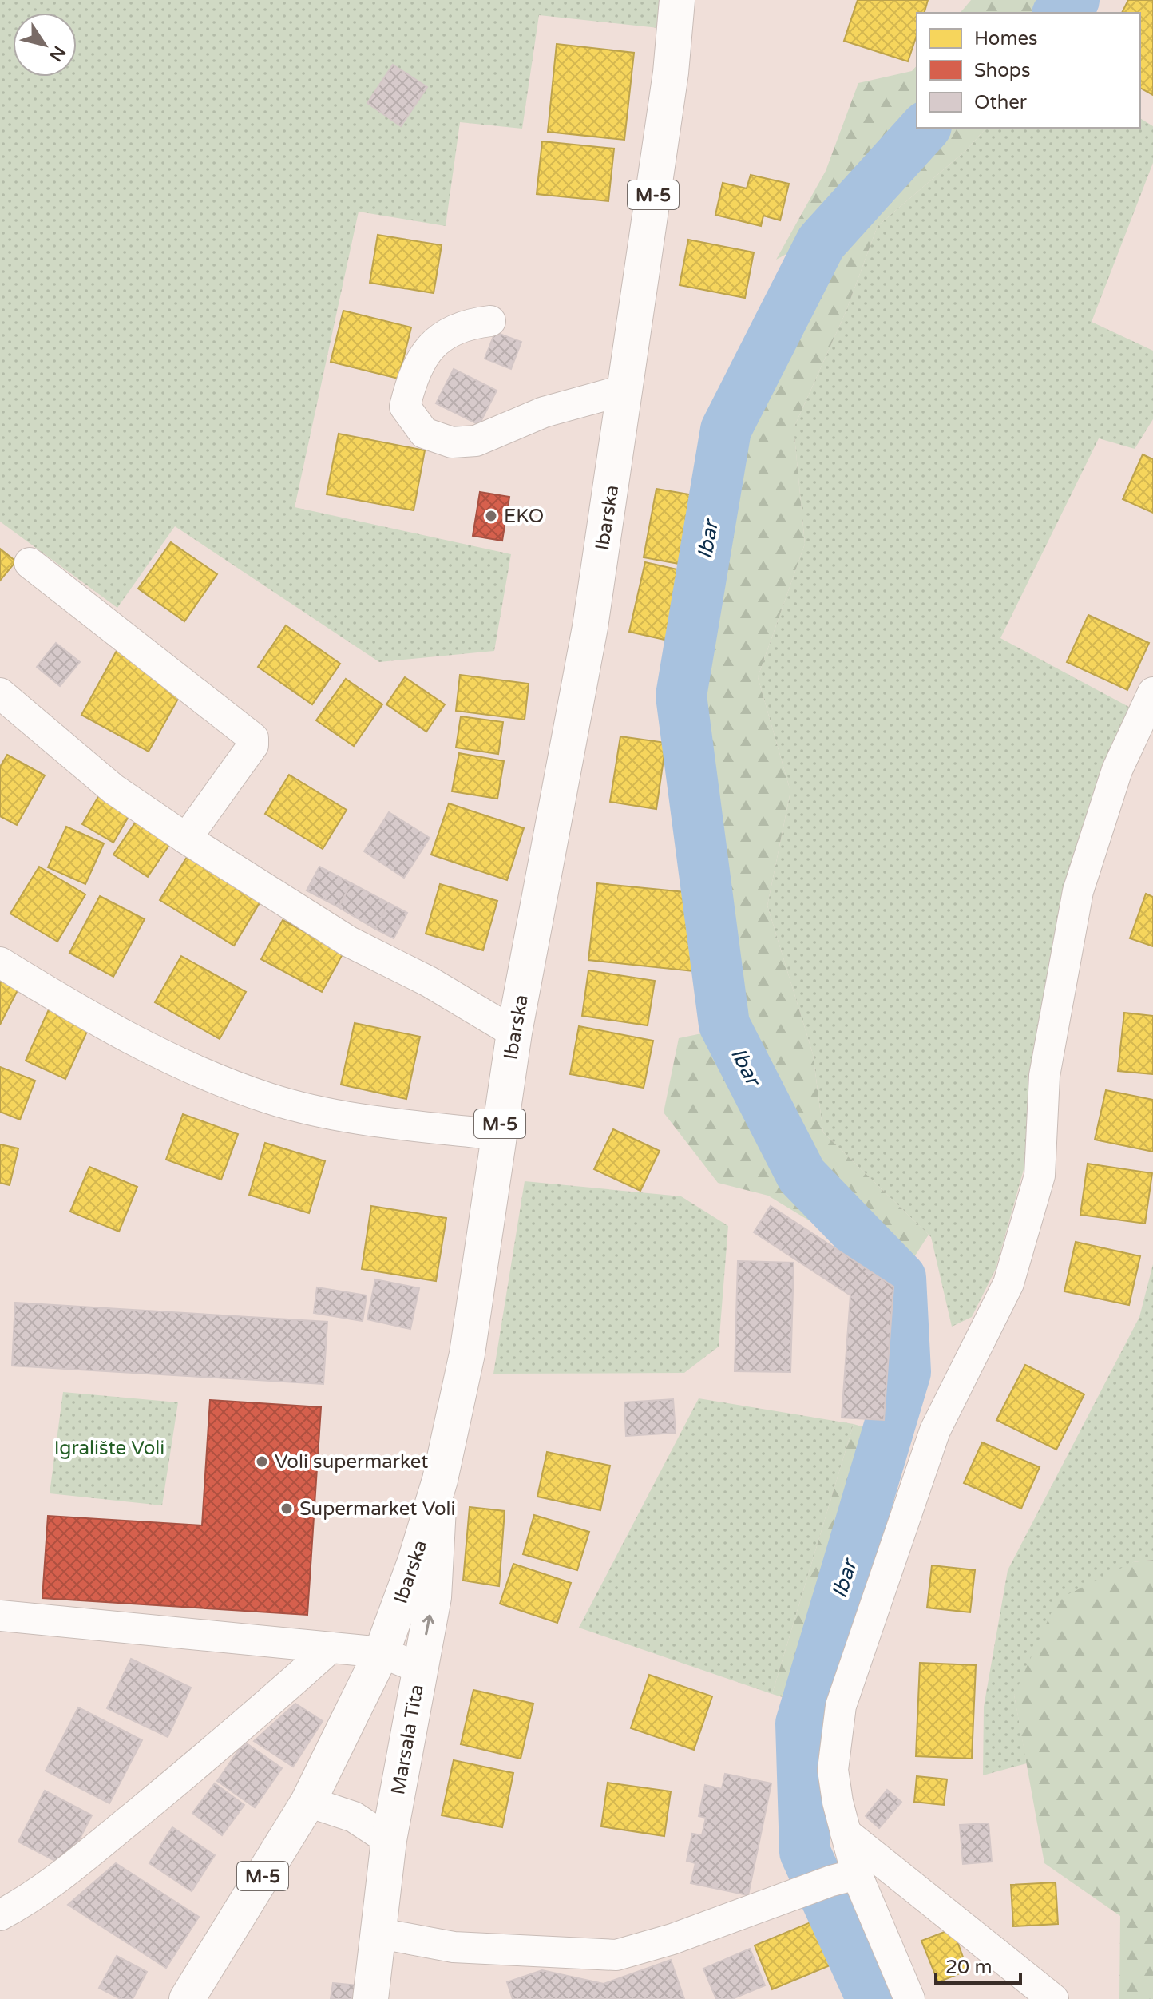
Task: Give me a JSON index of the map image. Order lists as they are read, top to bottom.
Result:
{
  "streets": {
    "main road": ["M-5", "Ibarska", "Marsala Tita"]
  },
  "crossings": [
    ["Ibarska", "Marsala Tita"]
  ],
  "one_way": ["Marsala Tita"],
  "water": ["Ibar"],
  "parks": ["Igralište Voli"],
  "places": ["EKO", "Voli supermarket", "Supermarket Voli"],
  "legend": ["Homes", "Shops", "Other"],
  "scale_bar": "20 m",
  "north": "bottom right"
}
